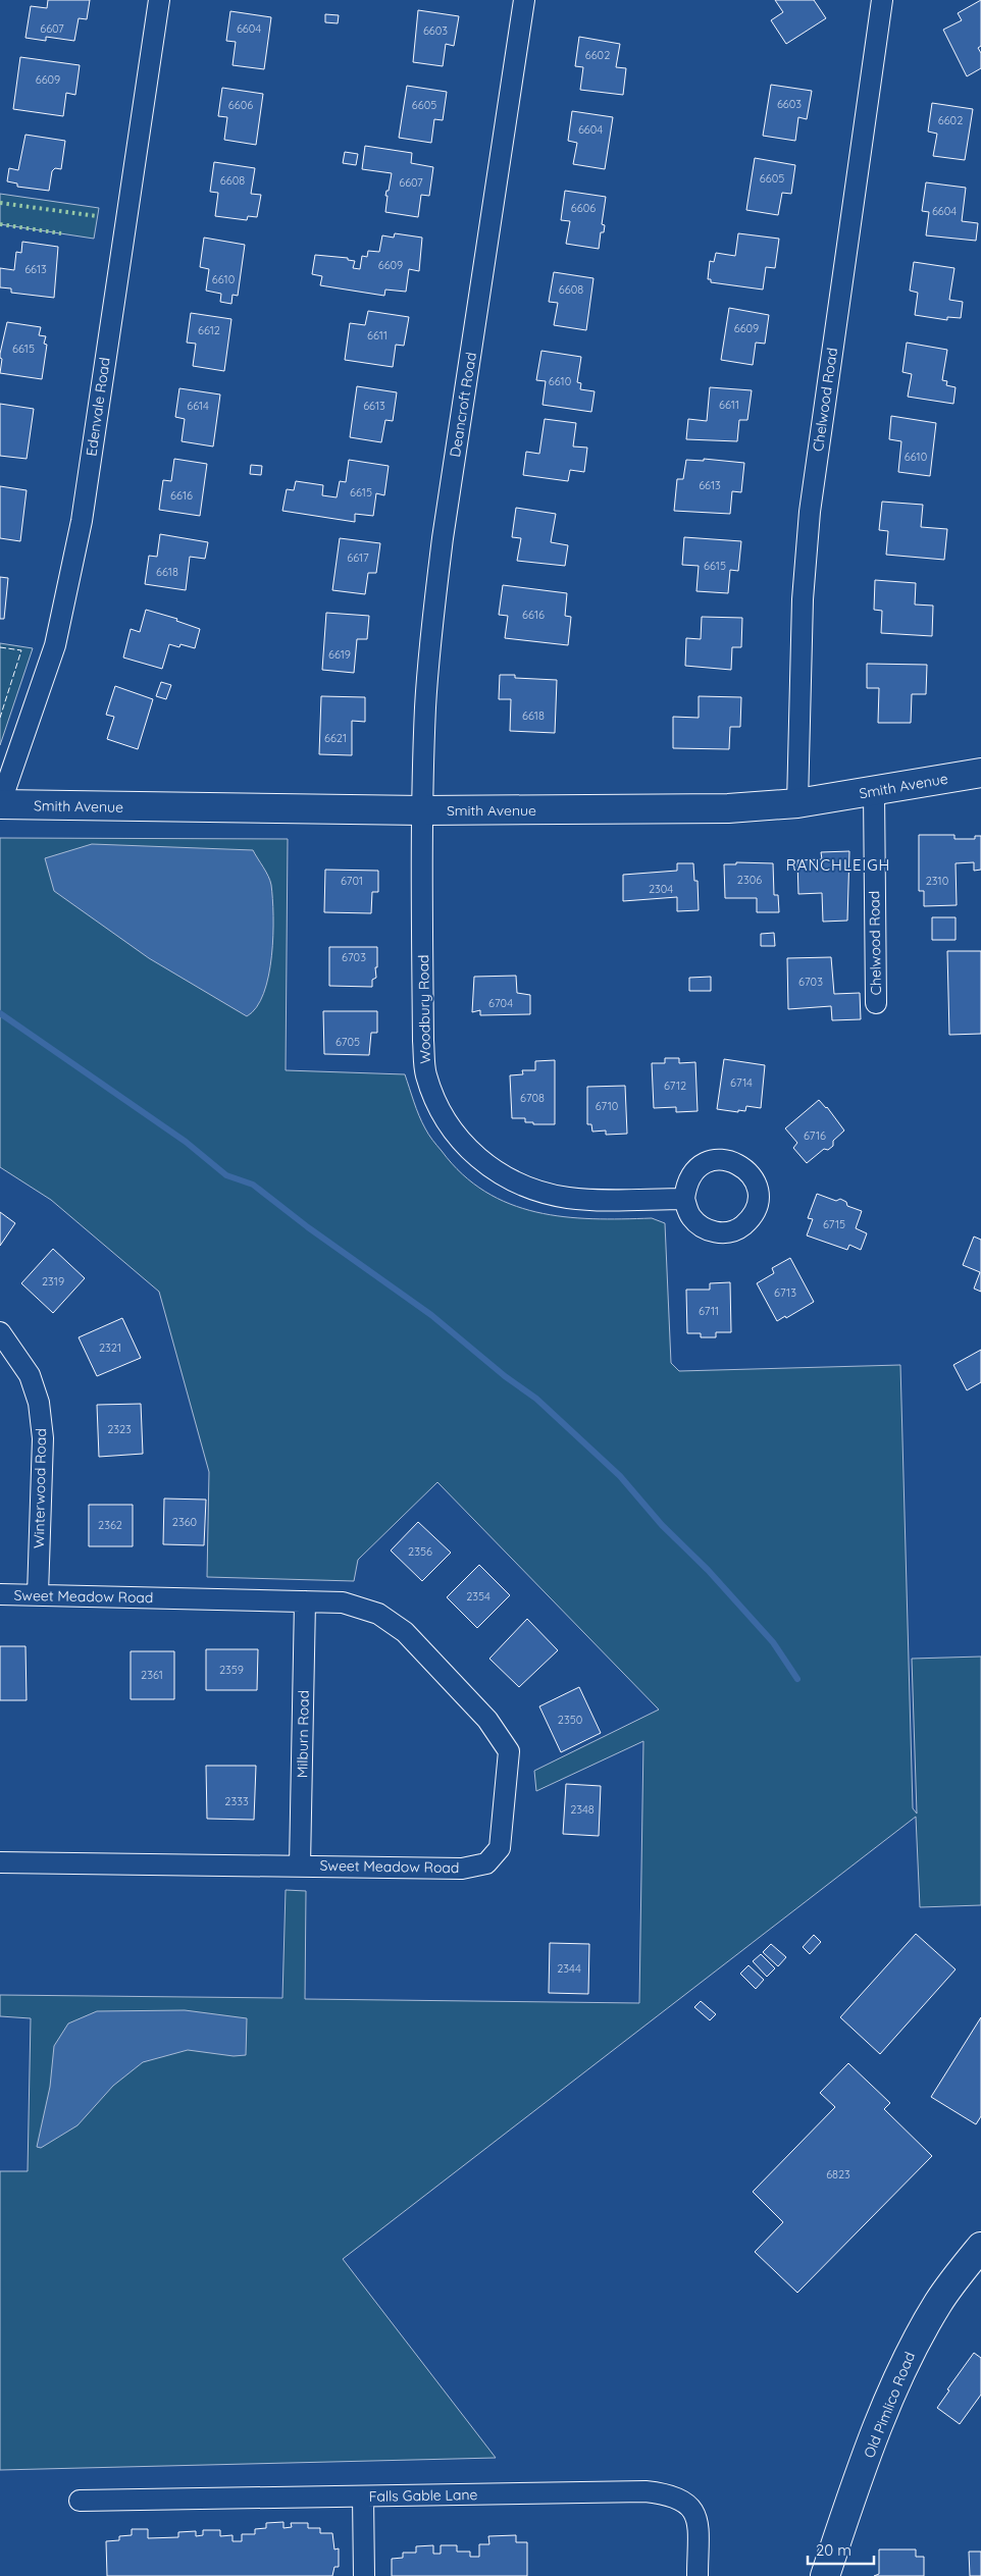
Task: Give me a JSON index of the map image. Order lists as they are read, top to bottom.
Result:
{
  "streets": {
    "main road": ["Smith Avenue", "Old Pimlico Road"],
    "street": [
      "Chelwood Road",
      "Deancroft Road",
      "Edenvale Road",
      "Woodbury Road",
      "Winterwood Road",
      "Sweet Meadow Road",
      "Milburn Road",
      "Falls Gable Lane"
    ]
  },
  "crossings": [
    ["Chelwood Road", "Smith Avenue"],
    ["Deancroft Road", "Smith Avenue"],
    ["Deancroft Road", "Woodbury Road"],
    ["Edenvale Road", "Smith Avenue"],
    ["Smith Avenue", "Woodbury Road"],
    ["Winterwood Road", "Sweet Meadow Road"],
    ["Sweet Meadow Road", "Milburn Road"]
  ],
  "districts": ["RANCHLEIGH"],
  "house_numbers": [
    "6607",
    "6604",
    "6603",
    "6602",
    "6609",
    "6603",
    "6606",
    "6605",
    "6602",
    "6604",
    "6605",
    "6608",
    "6607",
    "6606",
    "6604",
    "6609",
    "6613",
    "6610",
    "6608",
    "6609",
    "6612",
    "6611",
    "6615",
    "6610",
    "6611",
    "6614",
    "6613",
    "6610",
    "6613",
    "6615",
    "6616",
    "6617",
    "6615",
    "6618",
    "6616",
    "6619",
    "6618",
    "6621",
    "2306",
    "6701",
    "2310",
    "2304",
    "6703",
    "6703",
    "6704",
    "6705",
    "6714",
    "6712",
    "6708",
    "6710",
    "6716",
    "6715",
    "2319",
    "6713",
    "6711",
    "2321",
    "2323",
    "2360",
    "2362",
    "2356",
    "2354",
    "2359",
    "2361",
    "2350",
    "2333",
    "2348",
    "2344",
    "6823"
  ],
  "scale_bar": "20 m"
}
